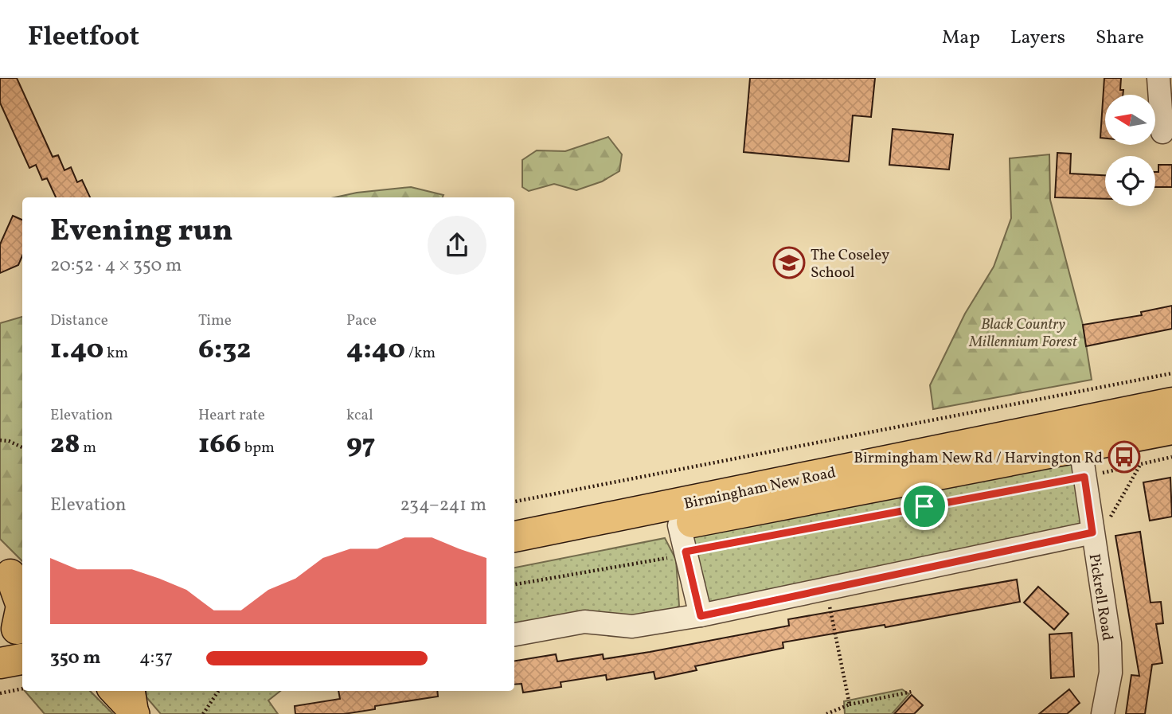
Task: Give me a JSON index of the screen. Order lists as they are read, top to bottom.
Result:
{
  "streets": {
    "highway": ["Birmingham New Road"],
    "street": ["Pickrell Road"]
  },
  "crossings": [
    ["Birmingham New Road", "Pickrell Road"]
  ],
  "parks": ["Black Country Millennium Forest"],
  "places": {
    "school or university": ["The Coseley School"],
    "bus stop": ["Birmingham New Rd / Harvington Rd"]
  },
  "north": "left",
  "page": {
    "header": "Fleetfoot",
    "nav": ["Map", "Layers", "Share"],
    "heading": ["Evening run", "20:52 · 4 × 350 m"],
    "stats": [
      ["Distance", "1.40 km"],
      ["Time", "6:32"],
      ["Pace", "4:40 /km"],
      ["Elevation", "28 m"],
      ["Heart rate", "166 bpm"],
      ["kcal", "97"]
    ],
    "chart": ["Elevation", "234–241 m"],
    "list": [
      {
        "name": "350 m",
        "note": "4:37"
      }
    ]
  }
}
